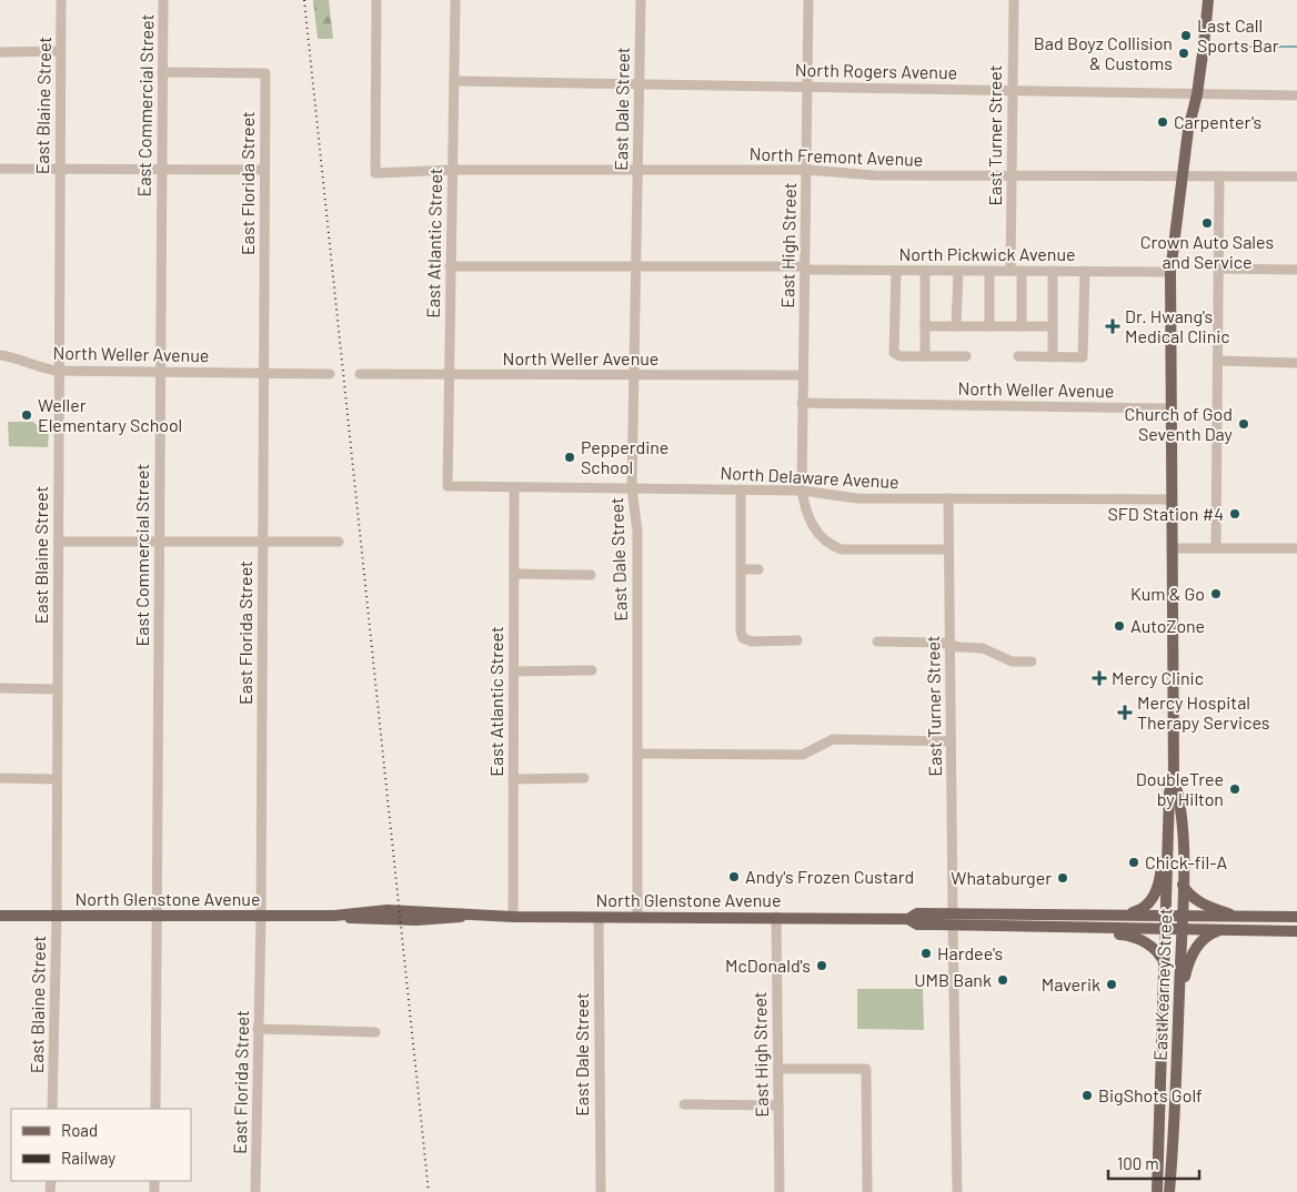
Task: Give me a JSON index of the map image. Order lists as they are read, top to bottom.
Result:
{
  "streets": {
    "main road": ["North Glenstone Avenue", "East Kearney Street"],
    "street": [
      "North Rogers Avenue",
      "East Blaine Street",
      "East Commercial Street",
      "East Dale Street",
      "East Turner Street",
      "North Fremont Avenue",
      "East Florida Street",
      "East Atlantic Street",
      "East High Street",
      "North Pickwick Avenue",
      "North Weller Avenue",
      "North Delaware Avenue"
    ]
  },
  "crossings": [
    ["North Rogers Avenue", "East Dale Street"],
    ["North Rogers Avenue", "East Turner Street"],
    ["North Rogers Avenue", "East Atlantic Street"],
    ["North Rogers Avenue", "East High Street"],
    ["North Rogers Avenue", "East Kearney Street"],
    ["East Blaine Street", "North Weller Avenue"],
    ["East Blaine Street", "North Glenstone Avenue"],
    ["East Commercial Street", "East Florida Street"],
    ["East Commercial Street", "North Weller Avenue"],
    ["East Commercial Street", "North Glenstone Avenue"],
    ["East Dale Street", "North Fremont Avenue"],
    ["East Dale Street", "North Pickwick Avenue"],
    ["East Dale Street", "North Weller Avenue"],
    ["East Dale Street", "North Delaware Avenue"],
    ["East Dale Street", "North Glenstone Avenue"],
    ["East Turner Street", "North Fremont Avenue"],
    ["East Turner Street", "East High Street"],
    ["East Turner Street", "North Pickwick Avenue"],
    ["East Turner Street", "North Delaware Avenue"],
    ["East Turner Street", "North Glenstone Avenue"],
    ["North Fremont Avenue", "East Atlantic Street"],
    ["North Fremont Avenue", "East High Street"],
    ["North Fremont Avenue", "East Kearney Street"],
    ["East Florida Street", "North Weller Avenue"],
    ["East Florida Street", "North Glenstone Avenue"],
    ["East Atlantic Street", "North Pickwick Avenue"],
    ["East Atlantic Street", "North Weller Avenue"],
    ["East Atlantic Street", "North Delaware Avenue"],
    ["East Atlantic Street", "North Glenstone Avenue"],
    ["East High Street", "North Pickwick Avenue"],
    ["East High Street", "North Weller Avenue"],
    ["East High Street", "North Delaware Avenue"],
    ["East High Street", "North Glenstone Avenue"],
    ["North Pickwick Avenue", "East Kearney Street"],
    ["North Weller Avenue", "East Kearney Street"],
    ["North Delaware Avenue", "East Kearney Street"],
    ["North Glenstone Avenue", "East Kearney Street"]
  ],
  "places": {
    "other": [
      "Last Call Sports Bar",
      "Bad Boyz Collision & Customs",
      "Carpenter's",
      "Crown Auto Sales and Service",
      "Weller Elementary School",
      "Church of God Seventh Day",
      "Pepperdine School",
      "SFD Station #4",
      "Kum & Go",
      "AutoZone",
      "DoubleTree by Hilton",
      "Chick-fil-A",
      "Andy's Frozen Custard",
      "Whataburger",
      "Hardee's",
      "McDonald's",
      "UMB Bank",
      "Maverik",
      "BigShots Golf"
    ],
    "health": ["Dr. Hwang's Medical Clinic", "Mercy Clinic", "Mercy Hospital Therapy Services"]
  },
  "legend": ["Road", "Railway"],
  "scale_bar": "100 m"
}
